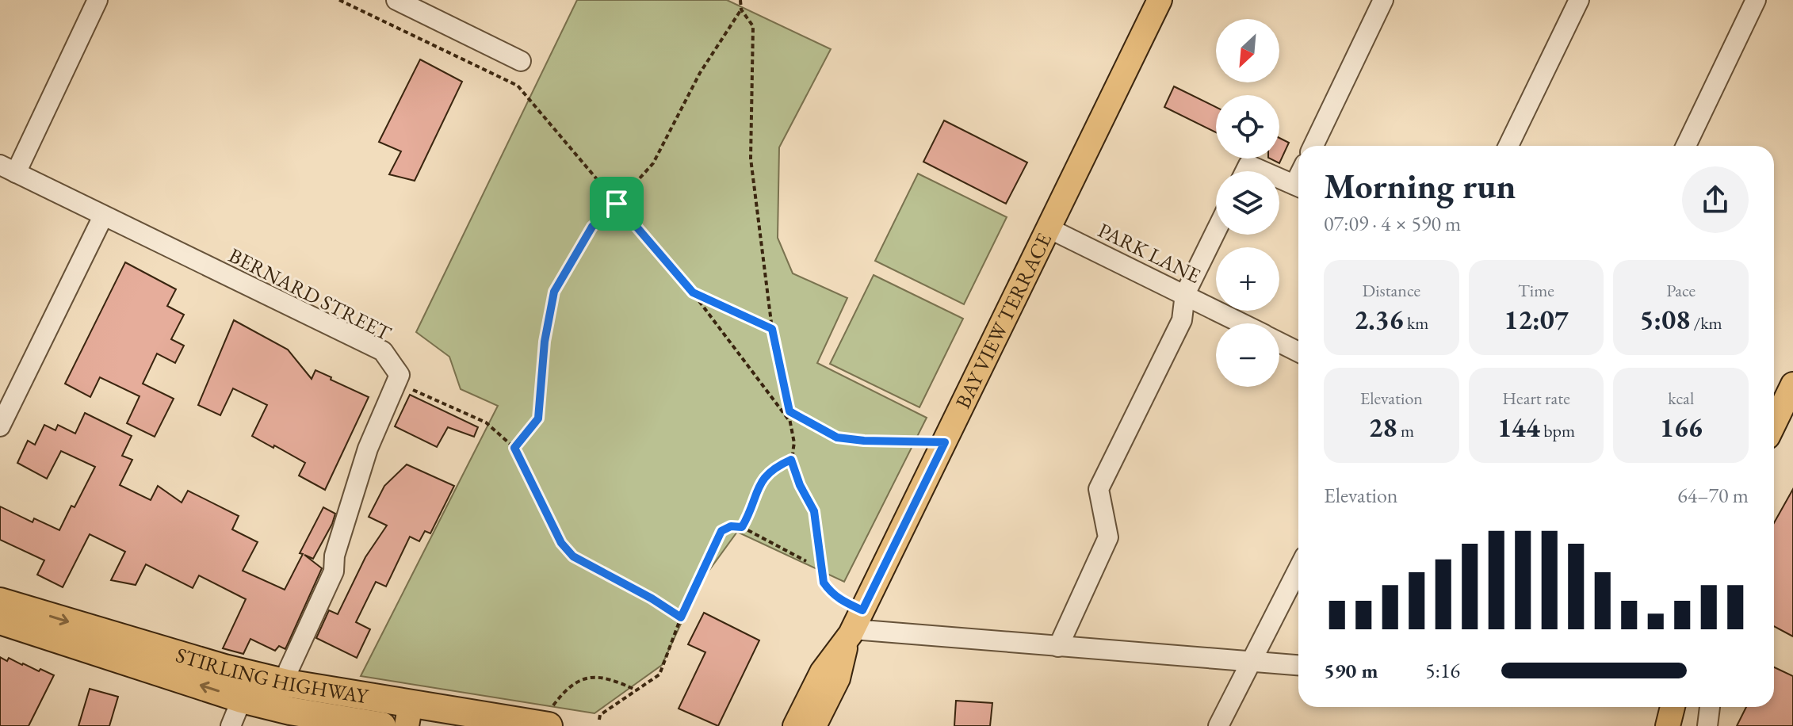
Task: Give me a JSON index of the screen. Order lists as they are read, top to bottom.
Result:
{
  "streets": {
    "highway": ["STIRLING HIGHWAY"],
    "main road": ["BAY VIEW TERRACE"],
    "street": ["PARK LANE", "BERNARD STREET"]
  },
  "crossings": [
    ["PARK LANE", "BAY VIEW TERRACE"]
  ],
  "north": "bottom left",
  "page": {
    "map_buttons": ["+", "−"],
    "heading": ["Morning run", "07:09 · 4 × 590 m"],
    "stats": [
      ["Distance", "2.36 km"],
      ["Time", "12:07"],
      ["Pace", "5:08 /km"],
      ["Elevation", "28 m"],
      ["Heart rate", "144 bpm"],
      ["kcal", "166"]
    ],
    "chart": ["Elevation", "64–70 m"],
    "list": [
      {
        "name": "590 m",
        "note": "5:16"
      }
    ]
  }
}
